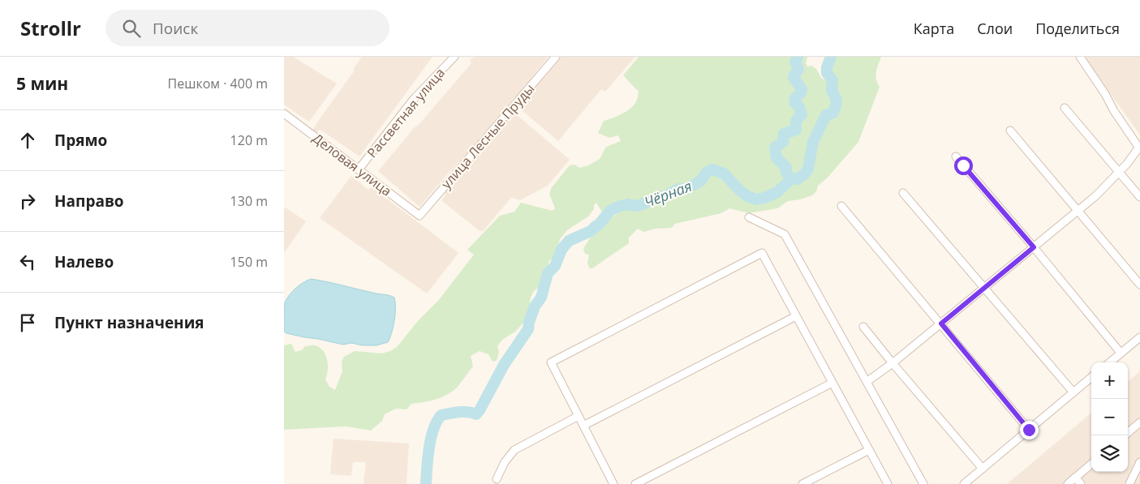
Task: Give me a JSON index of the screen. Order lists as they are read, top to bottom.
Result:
{
  "streets": {
    "street": ["Рассветная улица", "улица Лесные Пруды", "Деловая улица"]
  },
  "crossings": [
    ["Рассветная улица", "Деловая улица"],
    ["улица Лесные Пруды", "Деловая улица"]
  ],
  "water": ["Чёрная"],
  "page": {
    "header": "Strollr",
    "search": "Поиск",
    "nav": ["Карта", "Слои", "Поделиться"],
    "heading": ["5 мин", "Пешком · 400 m"],
    "list": [
      ["Прямо", "120 m"],
      ["Направо", "130 m"],
      ["Налево", "150 m"],
      "Пункт назначения"
    ],
    "map_buttons": ["+", "−"]
  }
}
